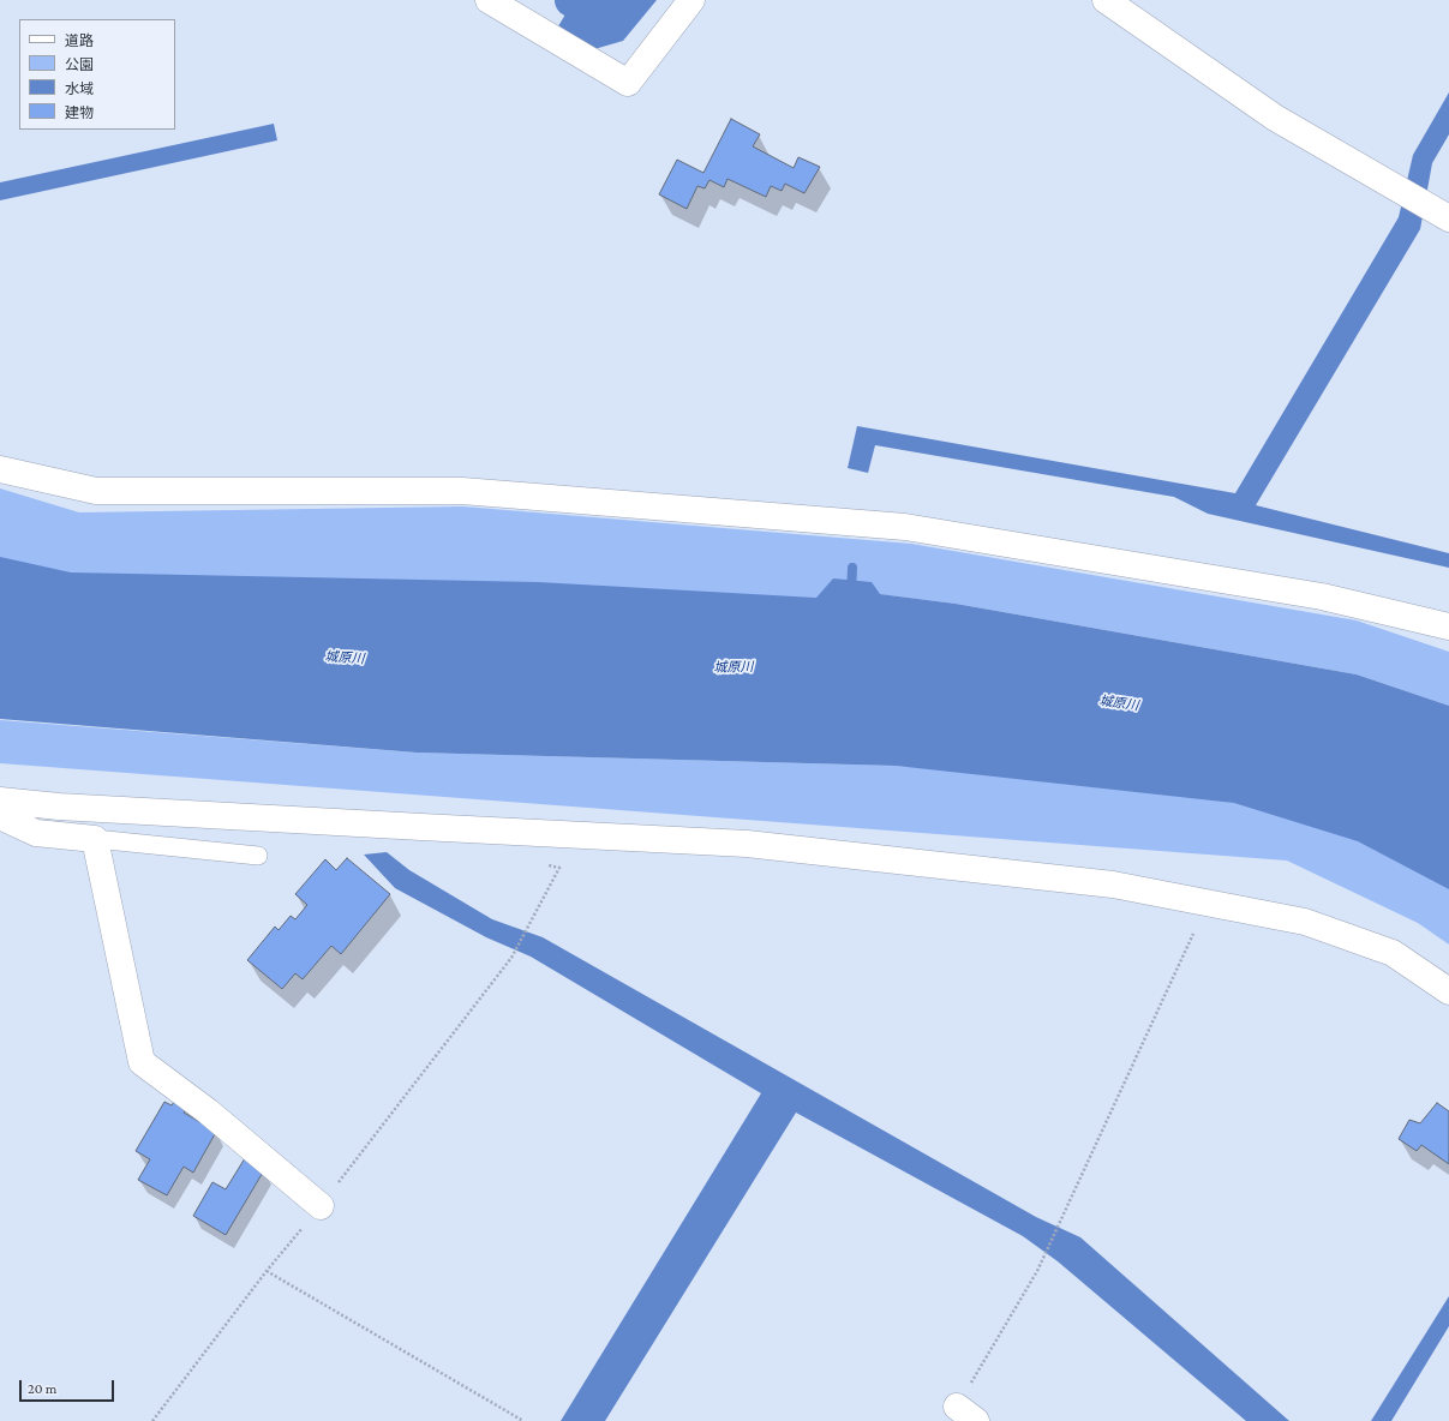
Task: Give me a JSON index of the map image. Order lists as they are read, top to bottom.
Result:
{
  "water": ["城原川"],
  "legend": [
    "道路",
    "公園",
    "水域",
    "建物"
  ],
  "scale_bar": "20 m"
}
